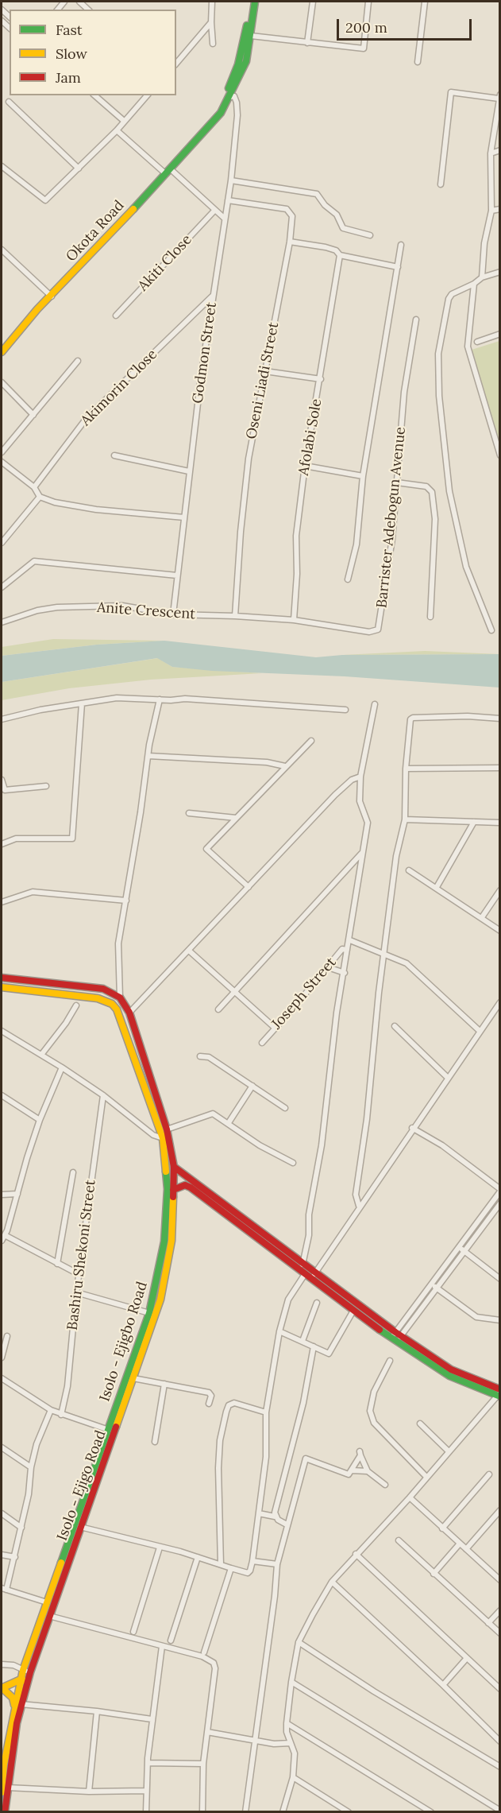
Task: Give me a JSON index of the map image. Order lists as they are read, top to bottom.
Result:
{
  "streets": {
    "main road": ["Okota Road", "Isolo - Ejigbo Road", "Isolo - Ejigo Road"],
    "street": [
      "Akiti Close",
      "Godmon Street",
      "Oseni Liadi Street",
      "Akimorin Close",
      "Afolabi Sole",
      "Barrister Adebogun Avenue",
      "Anite Crescent",
      "Joseph Street",
      "Bashiru Shekoni Street"
    ]
  },
  "crossings": [
    ["Okota Road", "Godmon Street"],
    ["Godmon Street", "Oseni Liadi Street"],
    ["Godmon Street", "Akimorin Close"],
    ["Godmon Street", "Anite Crescent"],
    ["Oseni Liadi Street", "Anite Crescent"],
    ["Afolabi Sole", "Barrister Adebogun Avenue"],
    ["Afolabi Sole", "Anite Crescent"],
    ["Barrister Adebogun Avenue", "Anite Crescent"],
    ["Isolo - Ejigbo Road", "Isolo - Ejigo Road"]
  ],
  "legend": ["Fast", "Slow", "Jam"],
  "scale_bar": "200 m"
}
